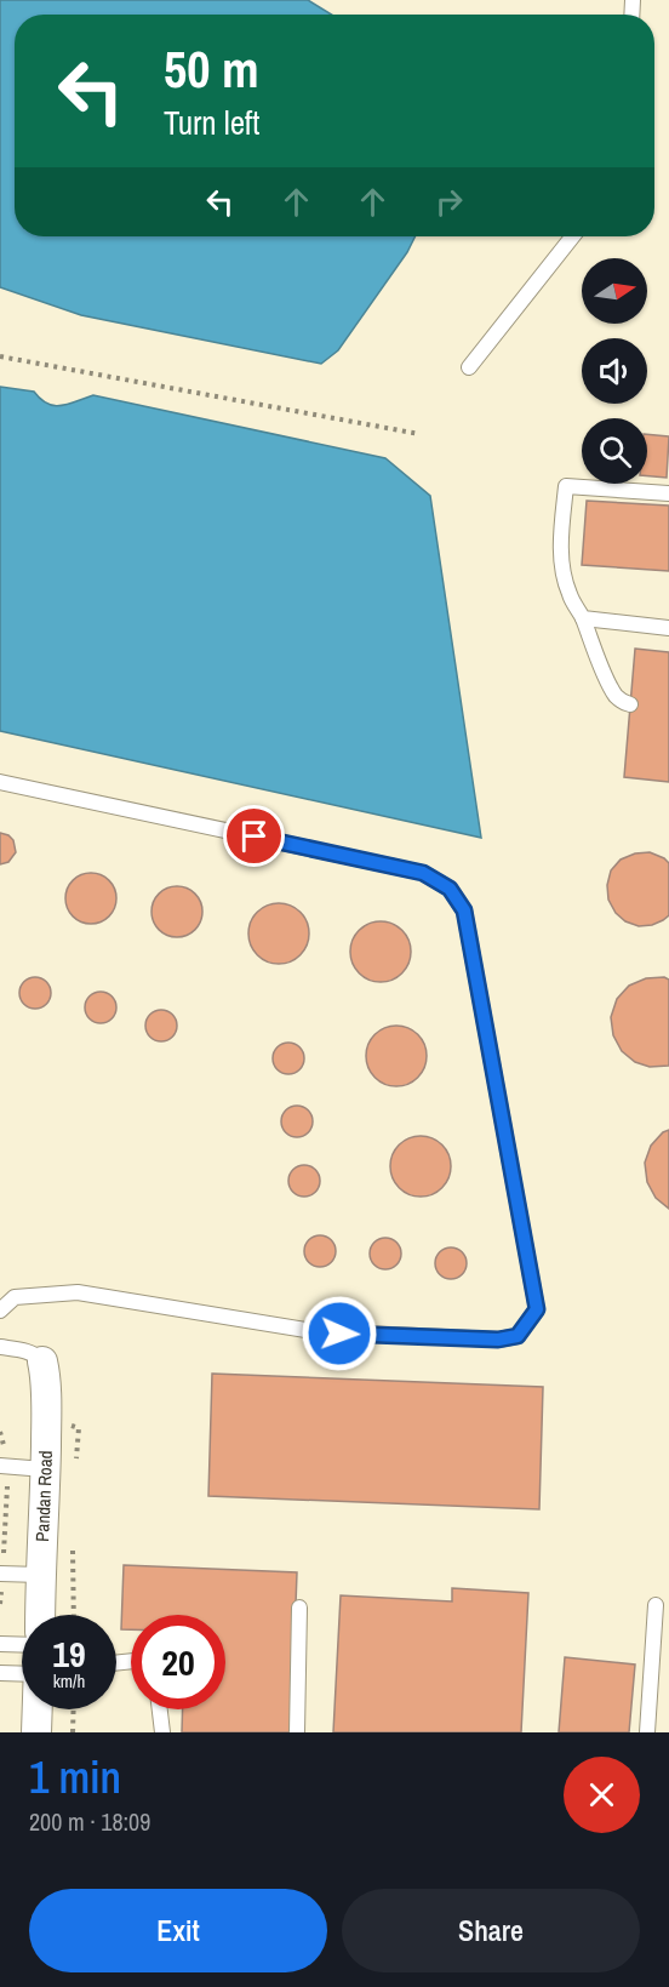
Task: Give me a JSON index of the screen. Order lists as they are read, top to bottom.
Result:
{
  "streets": {
    "street": ["Pandan Road"]
  },
  "north": "right",
  "page": {
    "turn": ["50 m", "Turn left"],
    "speed": "19 km/h",
    "limit": "20",
    "heading": ["1 min", "200 m · 18:09"],
    "buttons": ["Exit", "Share"]
  }
}
